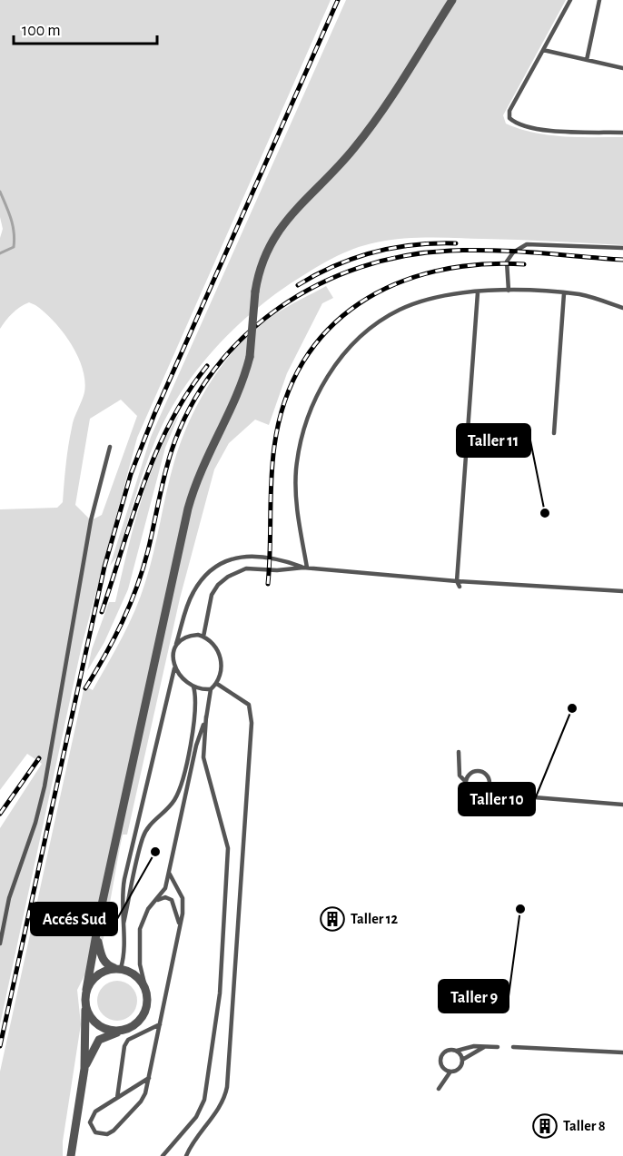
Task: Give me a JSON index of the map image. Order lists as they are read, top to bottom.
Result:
{
  "places": {
    "other": [
      "Taller 11",
      "Taller 10",
      "Accés Sud",
      "Taller 9"
    ],
    "building": ["Taller 12", "Taller 8"]
  },
  "scale_bar": "100 m"
}
